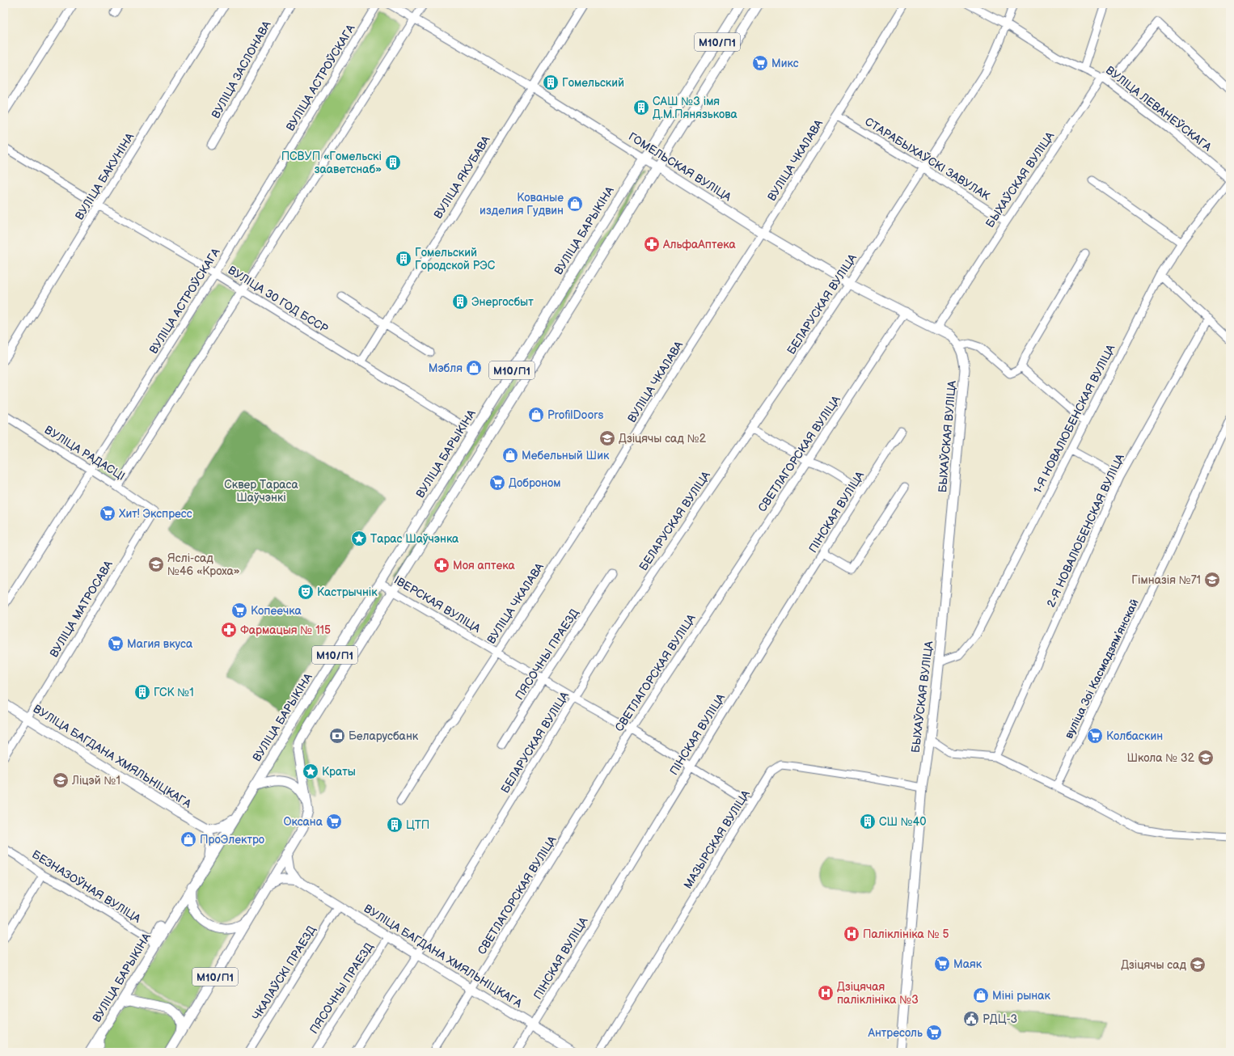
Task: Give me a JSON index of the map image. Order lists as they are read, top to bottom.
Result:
{
  "streets": {
    "main road": [
      "М10/П1",
      "ГОМЕЛЬСКАЯ ВУЛІЦА",
      "БЫХАЎСКАЯ ВУЛІЦА",
      "ВУЛІЦА БАРЫКІНА",
      "ВУЛІЦА БАГДАНА ХМЯЛЬНІЦКАГА"
    ],
    "street": [
      "ВУЛІЦА ЗАСЛОНАВА",
      "ВУЛІЦА АСТРОЎСКАГА",
      "ВУЛІЦА ЛЕВАНЕЎСКАГА",
      "СТАРАБЫХАЎСКІ ЗАВУЛАК",
      "ВУЛІЦА ЧКАЛАВА",
      "ВУЛІЦА БАКУНІНА",
      "ВУЛІЦА ЯКУБАВА",
      "ВУЛІЦА 30 ГОД БССР",
      "БЕЛАРУСКАЯ ВУЛІЦА",
      "1-Я НОВАЛЮБЕНСКАЯ ВУЛІЦА",
      "ВУЛІЦА РАДАСЦІ",
      "СВЕТЛАГОРСКАЯ ВУЛІЦА",
      "ПІНСКАЯ ВУЛІЦА",
      "2-Я НОВАЛЮБЕНСКАЯ ВУЛІЦА",
      "ІВЕРСКАЯ ВУЛІЦА",
      "ВУЛІЦА МАТРОСАВА",
      "ПЯСОЧНЫ ПРАЕЗД",
      "вуліца Зоі Касмадзямʼянскай",
      "МАЗЫРСКАЯ ВУЛІЦА",
      "БЕЗНАЗОЎНАЯ ВУЛІЦА",
      "ЧКАЛАЎСКІ ПРАЕЗД"
    ]
  },
  "crossings": [
    ["М10/П1", "ГОМЕЛЬСКАЯ ВУЛІЦА"],
    ["М10/П1", "ІВЕРСКАЯ ВУЛІЦА"],
    ["ВУЛІЦА АСТРОЎСКАГА", "ВУЛІЦА 30 ГОД БССР"],
    ["ВУЛІЦА АСТРОЎСКАГА", "ВУЛІЦА РАДАСЦІ"],
    ["ВУЛІЦА ЛЕВАНЕЎСКАГА", "БЫХАЎСКАЯ ВУЛІЦА"],
    ["ВУЛІЦА ЛЕВАНЕЎСКАГА", "БЕЛАРУСКАЯ ВУЛІЦА"],
    ["ВУЛІЦА ЛЕВАНЕЎСКАГА", "1-Я НОВАЛЮБЕНСКАЯ ВУЛІЦА"],
    ["СТАРАБЫХАЎСКІ ЗАВУЛАК", "ВУЛІЦА ЧКАЛАВА"],
    ["СТАРАБЫХАЎСКІ ЗАВУЛАК", "БЫХАЎСКАЯ ВУЛІЦА"],
    ["СТАРАБЫХАЎСКІ ЗАВУЛАК", "БЕЛАРУСКАЯ ВУЛІЦА"],
    ["ВУЛІЦА ЧКАЛАВА", "ГОМЕЛЬСКАЯ ВУЛІЦА"],
    ["ВУЛІЦА ЧКАЛАВА", "ІВЕРСКАЯ ВУЛІЦА"],
    ["ГОМЕЛЬСКАЯ ВУЛІЦА", "ВУЛІЦА ЯКУБАВА"],
    ["ГОМЕЛЬСКАЯ ВУЛІЦА", "БЫХАЎСКАЯ ВУЛІЦА"],
    ["ГОМЕЛЬСКАЯ ВУЛІЦА", "ВУЛІЦА БАРЫКІНА"],
    ["ГОМЕЛЬСКАЯ ВУЛІЦА", "БЕЛАРУСКАЯ ВУЛІЦА"],
    ["ГОМЕЛЬСКАЯ ВУЛІЦА", "СВЕТЛАГОРСКАЯ ВУЛІЦА"],
    ["ВУЛІЦА БАКУНІНА", "ВУЛІЦА 30 ГОД БССР"],
    ["ВУЛІЦА ЯКУБАВА", "ВУЛІЦА 30 ГОД БССР"],
    ["БЫХАЎСКАЯ ВУЛІЦА", "1-Я НОВАЛЮБЕНСКАЯ ВУЛІЦА"],
    ["БЫХАЎСКАЯ ВУЛІЦА", "МАЗЫРСКАЯ ВУЛІЦА"],
    ["ВУЛІЦА БАРЫКІНА", "ВУЛІЦА 30 ГОД БССР"],
    ["ВУЛІЦА БАРЫКІНА", "ІВЕРСКАЯ ВУЛІЦА"],
    ["ВУЛІЦА БАРЫКІНА", "БЕЗНАЗОЎНАЯ ВУЛІЦА"],
    ["БЕЛАРУСКАЯ ВУЛІЦА", "ІВЕРСКАЯ ВУЛІЦА"],
    ["БЕЛАРУСКАЯ ВУЛІЦА", "ВУЛІЦА БАГДАНА ХМЯЛЬНІЦКАГА"],
    ["ВУЛІЦА РАДАСЦІ", "ВУЛІЦА МАТРОСАВА"],
    ["СВЕТЛАГОРСКАЯ ВУЛІЦА", "ІВЕРСКАЯ ВУЛІЦА"],
    ["СВЕТЛАГОРСКАЯ ВУЛІЦА", "ВУЛІЦА БАГДАНА ХМЯЛЬНІЦКАГА"],
    ["ПІНСКАЯ ВУЛІЦА", "ІВЕРСКАЯ ВУЛІЦА"],
    ["ПІНСКАЯ ВУЛІЦА", "ВУЛІЦА БАГДАНА ХМЯЛЬНІЦКАГА"],
    ["ІВЕРСКАЯ ВУЛІЦА", "ПЯСОЧНЫ ПРАЕЗД"],
    ["ІВЕРСКАЯ ВУЛІЦА", "МАЗЫРСКАЯ ВУЛІЦА"],
    ["ВУЛІЦА МАТРОСАВА", "ВУЛІЦА БАГДАНА ХМЯЛЬНІЦКАГА"],
    ["ПЯСОЧНЫ ПРАЕЗД", "ВУЛІЦА БАГДАНА ХМЯЛЬНІЦКАГА"],
    ["ВУЛІЦА БАГДАНА ХМЯЛЬНІЦКАГА", "ЧКАЛАЎСКІ ПРАЕЗД"]
  ],
  "parks": ["Сквер Тараса Шаўчэнкі"],
  "places": {
    "supermarket": [
      "Микс",
      "Доброном",
      "Хит! Экспресс",
      "Копеечка",
      "Магия вкуса",
      "Колбаскин",
      "Оксана",
      "Маяк",
      "Антресоль"
    ],
    "building": [
      "Гомельский",
      "САШ №3 імя Д.М.Пянязькова",
      "ПСВУП «Гомельскі зааветснаб»",
      "Гомельский Городской РЭС",
      "Энергосбыт",
      "ГСК №1",
      "СШ №40",
      "ЦТП"
    ],
    "shop": [
      "Кованые изделия Гудвин",
      "Мэбля",
      "ProfilDoors",
      "Мебельный Шик",
      "ПроЭлектро",
      "Міні рынак"
    ],
    "pharmacy": ["АльфаАптека", "Моя аптека", "Фармацыя № 115"],
    "school or university": [
      "Дзіцячы сад №2",
      "Яслі-сад №46 «Кроха»",
      "Гімназія №71",
      "Школа № 32",
      "Ліцэй №1",
      "Дзіцячы сад"
    ],
    "place": ["Тарас Шаўчэнка", "Краты"],
    "theatre": ["Кастрычнік"],
    "bank": ["Беларусбанк"],
    "hospital": ["Паліклініка № 5", "Дзіцячая паліклініка №3"],
    "public building": ["РДЦ-3"]
  }
}
